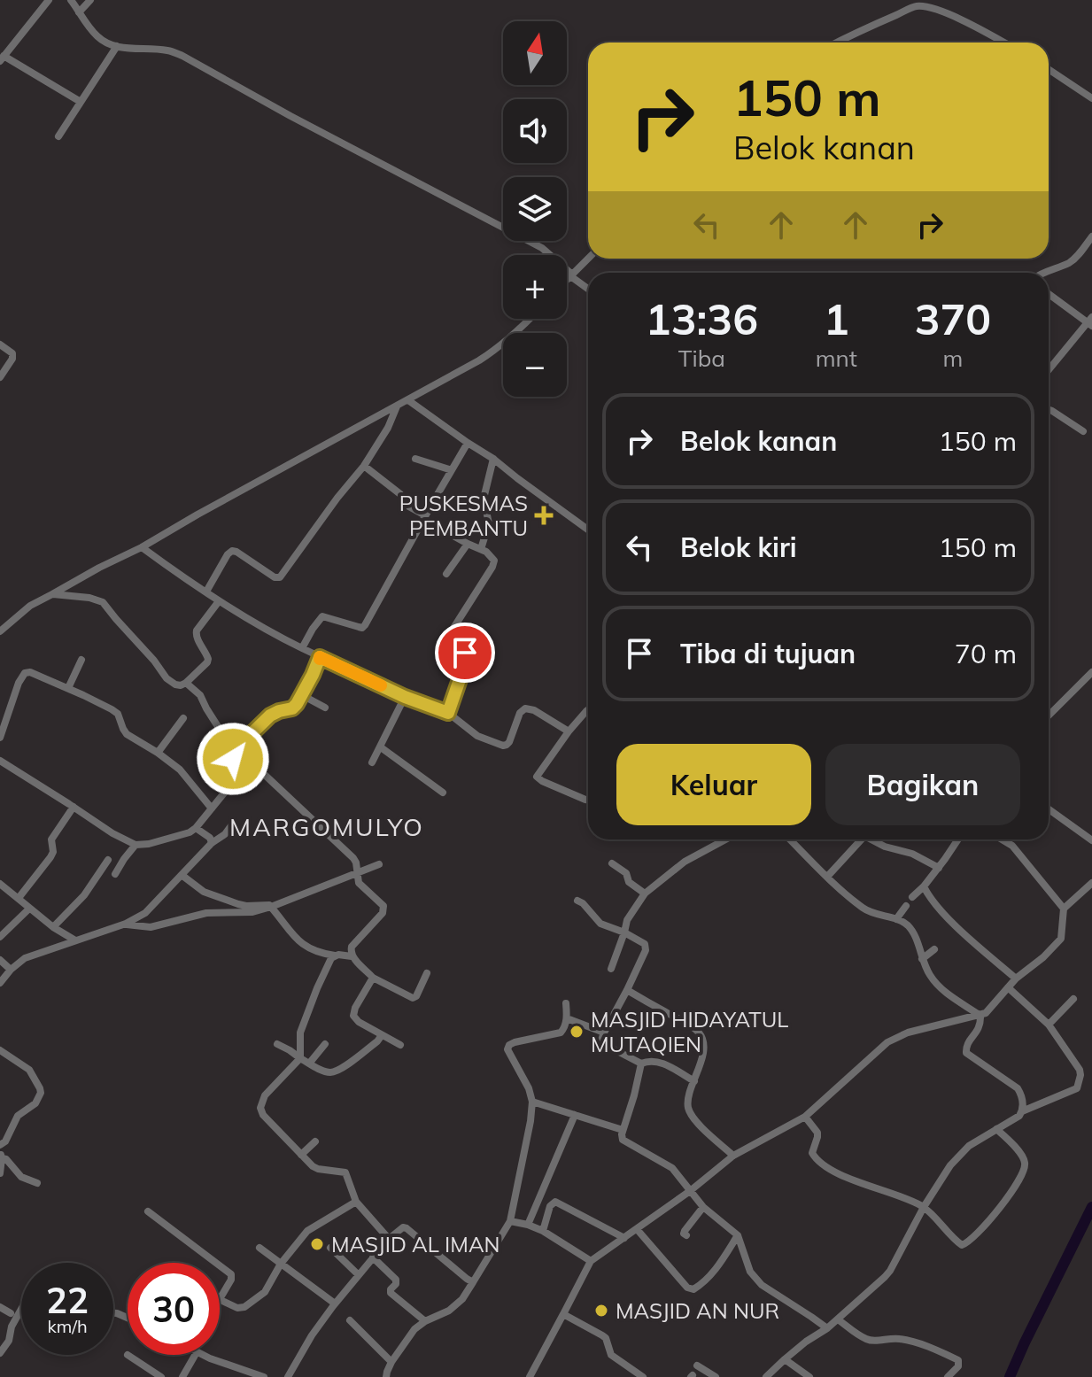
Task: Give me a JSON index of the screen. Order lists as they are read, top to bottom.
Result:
{
  "districts": ["MARGOMULYO"],
  "places": {
    "health": ["PUSKESMAS PEMBANTU"],
    "other": ["MASJID HIDAYATUL MUTAQIEN", "MASJID AL IMAN", "MASJID AN NUR"]
  },
  "north": "top",
  "page": {
    "map_buttons": ["+", "−"],
    "turn": ["150 m", "Belok kanan"],
    "eta": [
      "13:36",
      "Tiba",
      "1",
      "mnt",
      "370",
      "m"
    ],
    "list": [
      {
        "name": "Belok kanan",
        "value": "150 m"
      },
      {
        "name": "Belok kiri",
        "value": "150 m"
      },
      {
        "name": "Tiba di tujuan",
        "value": "70 m"
      }
    ],
    "buttons": ["Keluar", "Bagikan"],
    "speed": "22 km/h",
    "limit": "30"
  }
}
